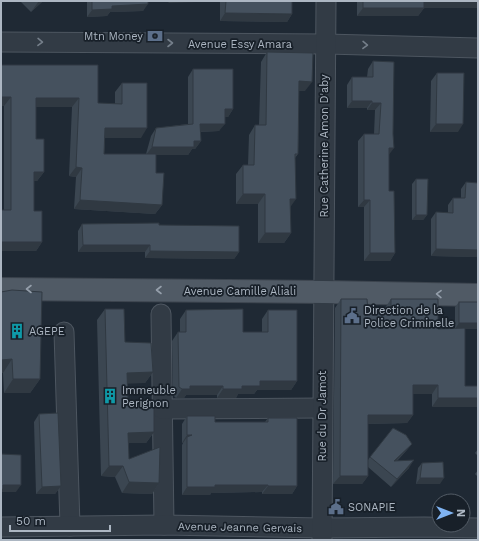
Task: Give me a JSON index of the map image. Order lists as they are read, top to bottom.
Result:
{
  "streets": {
    "main road": ["Avenue Camille Aliali"],
    "street": [
      "Avenue Essy Amara",
      "Rue Catherine Amon D'aby",
      "Rue du Dr Jamot",
      "Avenue Jeanne Gervais"
    ]
  },
  "crossings": [
    ["Avenue Essy Amara", "Rue Catherine Amon D'aby"],
    ["Rue Catherine Amon D'aby", "Avenue Camille Aliali"],
    ["Rue Catherine Amon D'aby", "Rue du Dr Jamot"],
    ["Avenue Camille Aliali", "Rue du Dr Jamot"],
    ["Rue du Dr Jamot", "Avenue Jeanne Gervais"]
  ],
  "one_way": ["Avenue Essy Amara", "Avenue Camille Aliali"],
  "places": {
    "bank": ["Mtn Money"],
    "public building": ["Direction de la Police Criminelle", "SONAPIE"],
    "building": ["AGEPE", "Immeuble Perignon"]
  },
  "scale_bar": "50 m",
  "north": "right"
}
